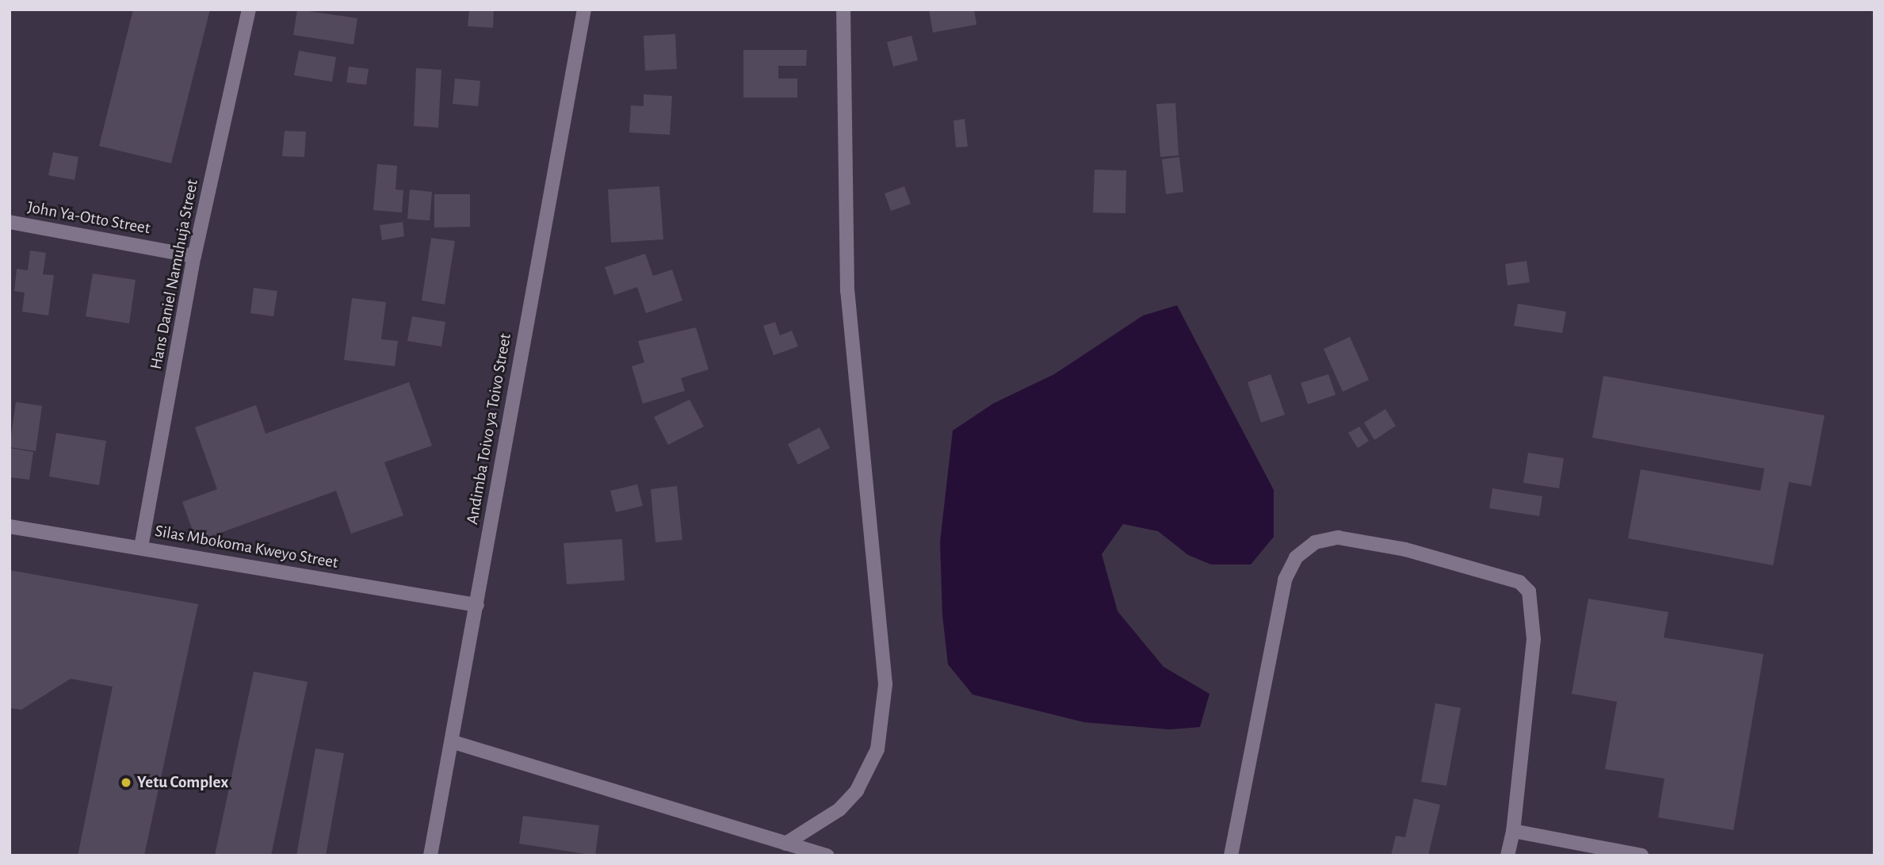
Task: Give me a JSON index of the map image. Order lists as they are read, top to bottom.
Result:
{
  "streets": {
    "street": [
      "John Ya-Otto Street",
      "Hans Daniel Namuhuja Street",
      "Andimba Toivo ya Toivo Street",
      "Silas Mbokoma Kweyo Street"
    ]
  },
  "crossings": [
    ["John Ya-Otto Street", "Hans Daniel Namuhuja Street"],
    ["Hans Daniel Namuhuja Street", "Silas Mbokoma Kweyo Street"],
    ["Andimba Toivo ya Toivo Street", "Silas Mbokoma Kweyo Street"]
  ],
  "places": ["Yetu Complex"]
}
